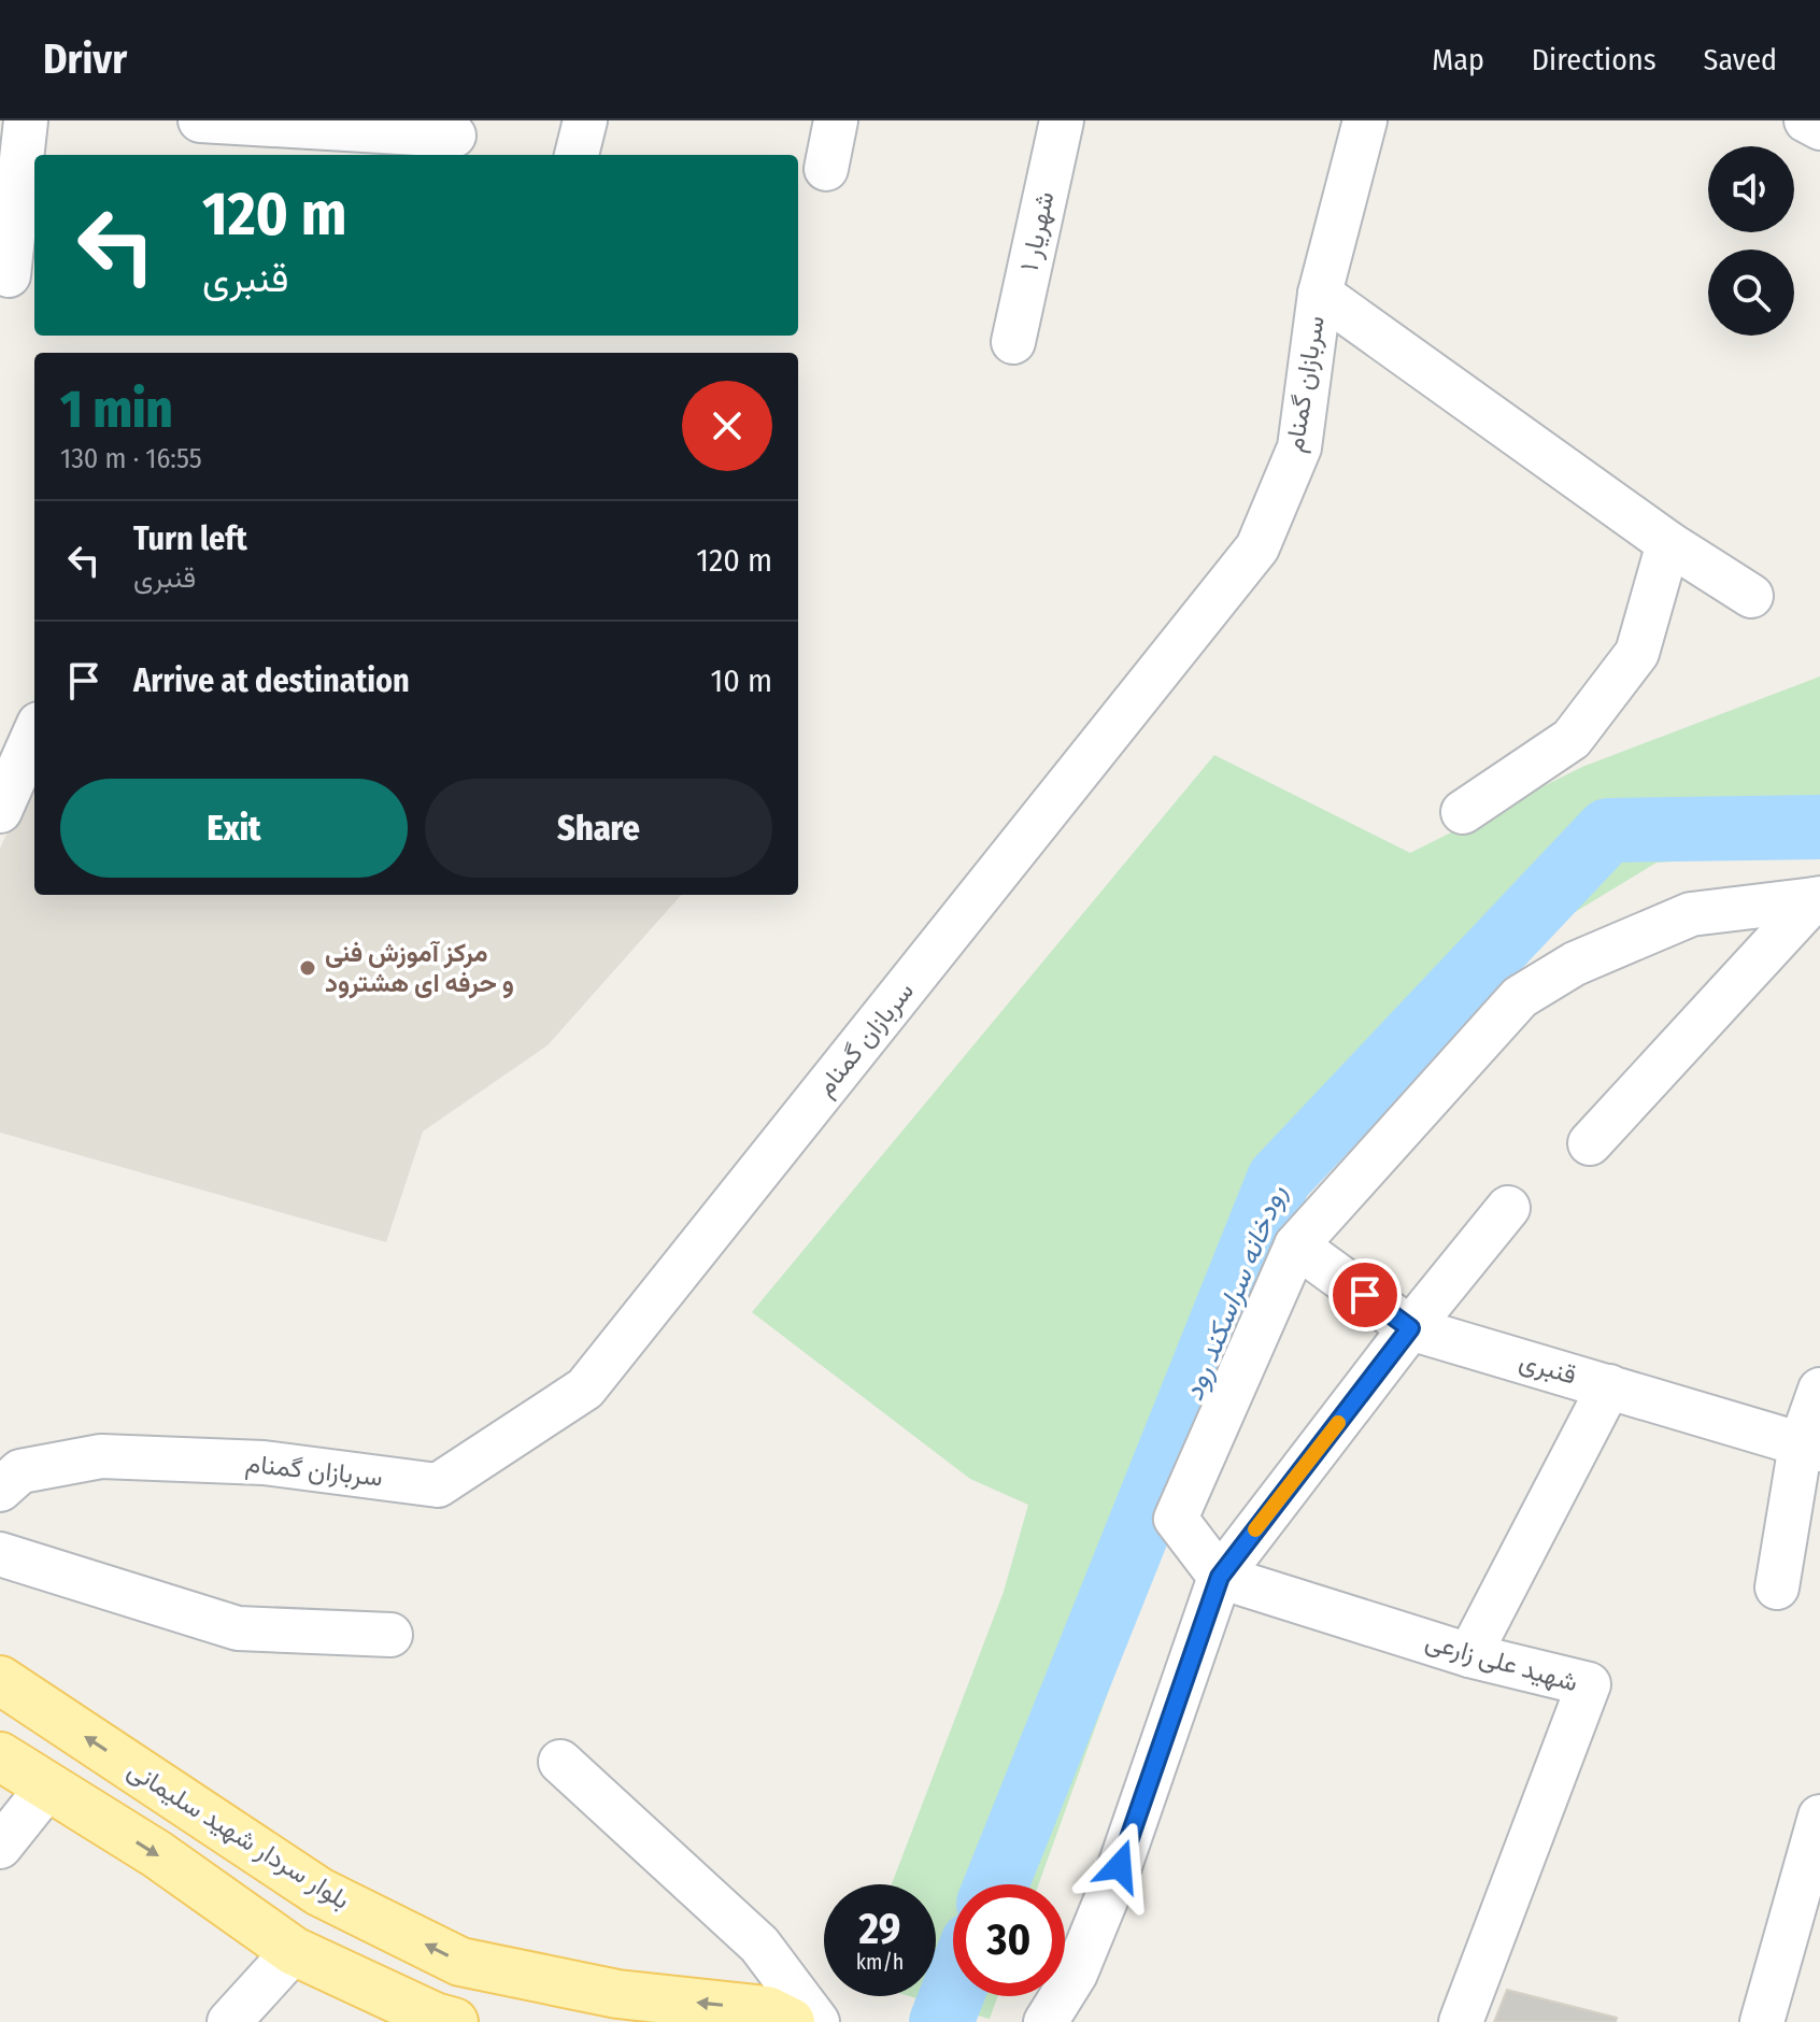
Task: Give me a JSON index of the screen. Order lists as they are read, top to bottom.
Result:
{
  "streets": {
    "main road": ["بلوار سردار شهید سلیمانی"],
    "street": [
      "شهریار ۱",
      "سربازان گمنام",
      "قنبری",
      "شهيد علی زارعی"
    ]
  },
  "water": ["رودخانه سراسکند رود"],
  "places": ["مرکز آموزش فنی و حرفه ای هشترود"],
  "page": {
    "header": "Drivr",
    "nav": ["Map", "Directions", "Saved"],
    "turn": ["120 m", "قنبری"],
    "heading": ["1 min", "130 m · 16:55"],
    "list": [
      {
        "name": "Turn left",
        "note": "قنبری",
        "value": "120 m"
      },
      {
        "name": "Arrive at destination",
        "value": "10 m"
      }
    ],
    "buttons": ["Exit", "Share"],
    "speed": "29 km/h",
    "limit": "30"
  }
}
